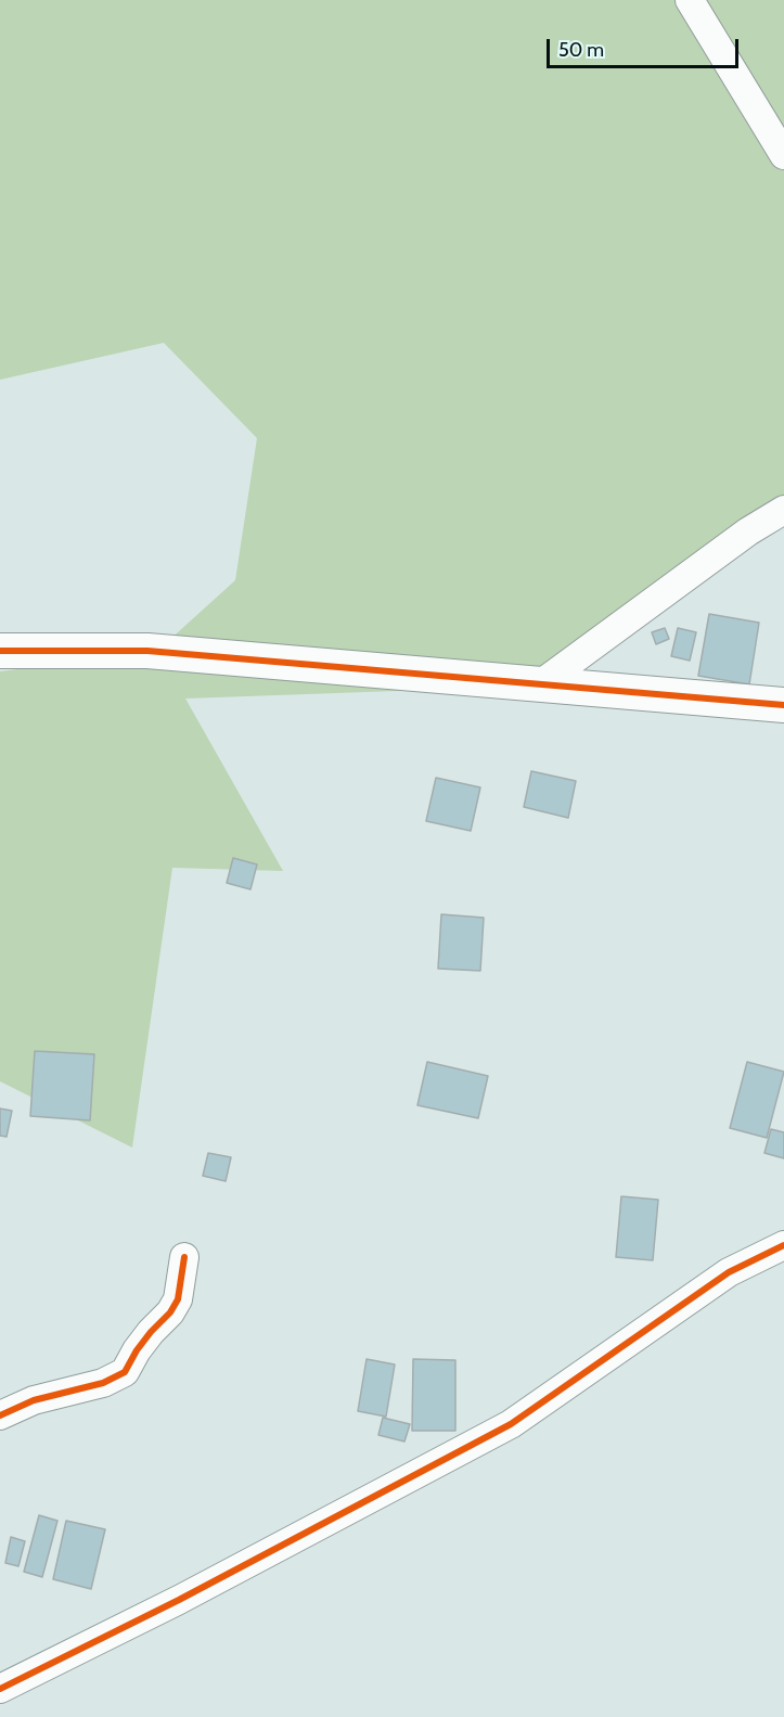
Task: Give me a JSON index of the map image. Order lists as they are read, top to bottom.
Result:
{
  "scale_bar": "50 m"
}
